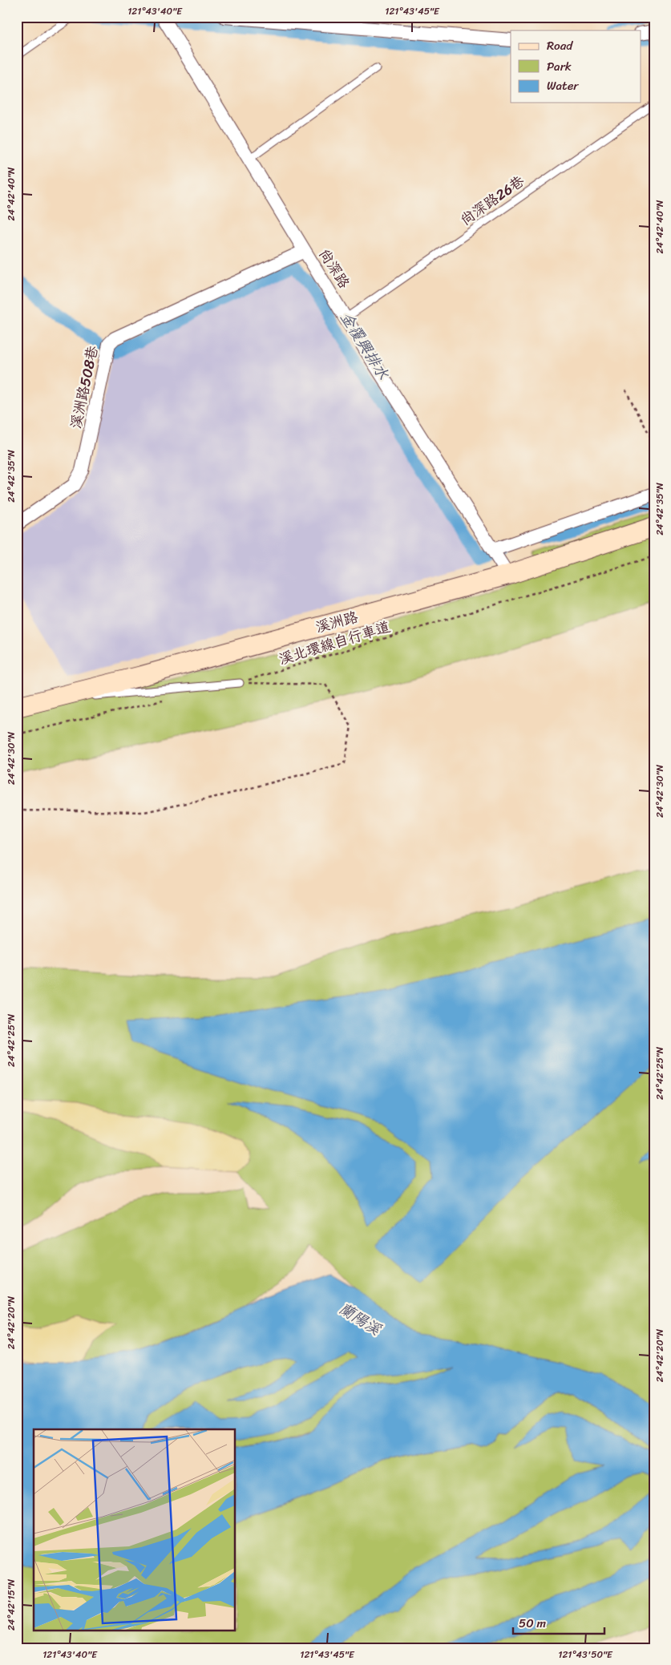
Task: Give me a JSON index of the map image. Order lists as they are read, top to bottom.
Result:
{
  "streets": {
    "street": ["尚深路", "溪洲路508巷", "溪洲路"],
    "lane": ["尚深路26巷"],
    "path": ["溪北環線自行車道"]
  },
  "crossings": [
    ["尚深路26巷", "尚深路"],
    ["尚深路", "溪洲路508巷"],
    ["尚深路", "溪洲路"]
  ],
  "water": ["金覆興排水", "蘭陽溪"],
  "legend": ["Road", "Park", "Water"],
  "scale_bar": "50 m",
  "coordinates": [
    "121°43'40\"E",
    "121°43'45\"E",
    "24°42'40\"N",
    "24°42'35\"N",
    "24°42'30\"N",
    "24°42'25\"N",
    "24°42'20\"N",
    "24°42'15\"N",
    "121°43'50\"E"
  ]
}
